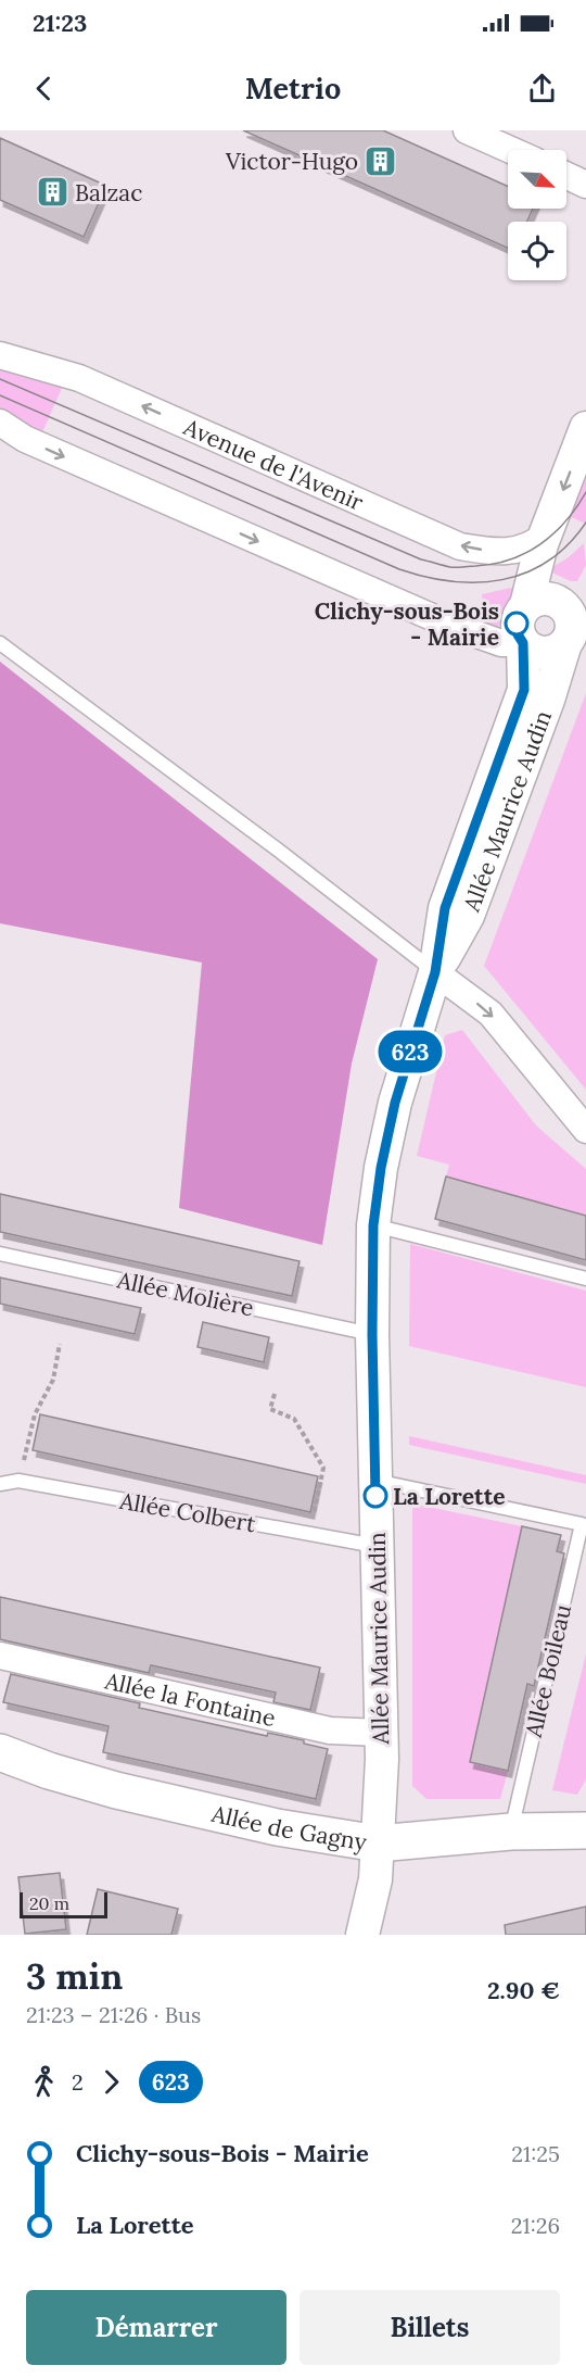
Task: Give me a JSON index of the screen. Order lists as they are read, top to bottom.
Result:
{
  "streets": {
    "main road": ["Allée de Gagny"],
    "street": ["Avenue de l'Avenir", "Allée Maurice Audin", "Allée la Fontaine"],
    "lane": ["Allée Molière", "Allée Colbert", "Allée Boileau"]
  },
  "crossings": [
    ["Allée Maurice Audin", "Allée Molière"],
    ["Allée Maurice Audin", "Allée Colbert"],
    ["Allée Maurice Audin", "Allée Boileau"],
    ["Allée Maurice Audin", "Allée la Fontaine"],
    ["Allée Maurice Audin", "Allée de Gagny"],
    ["Allée Boileau", "Allée de Gagny"]
  ],
  "places": {
    "building": ["Victor-Hugo", "Balzac"],
    "other": ["Clichy-sous-Bois - Mairie", "La Lorette"]
  },
  "lines": ["bus line 623"],
  "scale_bar": "20 m",
  "north": "bottom right",
  "page": {
    "status": "21:23",
    "header": "Metrio",
    "on_map": "623",
    "scale": "20 m",
    "heading": ["3 min", "21:23 – 21:26 · Bus", "2.90 €"],
    "legs": ["2", "623"],
    "list": [
      {
        "name": "Clichy-sous-Bois - Mairie",
        "value": "21:25"
      },
      {
        "name": "La Lorette",
        "value": "21:26"
      }
    ],
    "buttons": ["Démarrer", "Billets"]
  }
}
